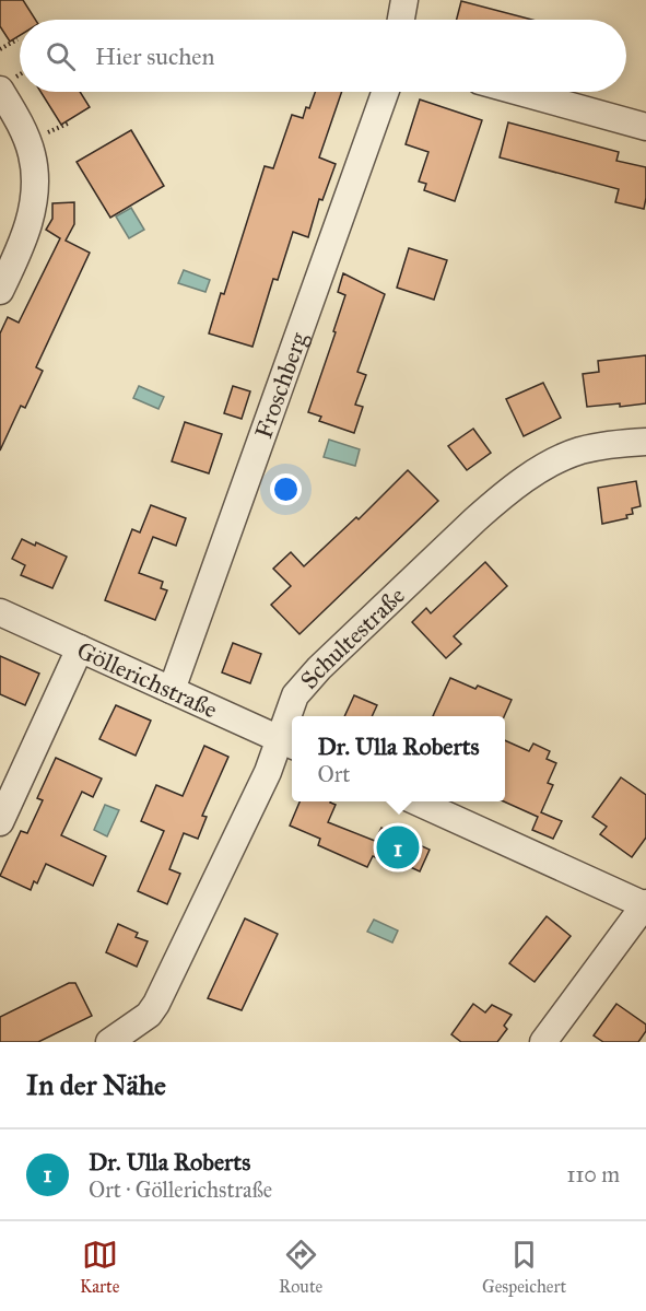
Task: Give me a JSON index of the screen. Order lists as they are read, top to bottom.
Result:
{
  "streets": {
    "street": ["Froschberg", "Schultestraße", "Göllerichstraße"]
  },
  "crossings": [
    ["Froschberg", "Göllerichstraße"],
    ["Schultestraße", "Göllerichstraße"]
  ],
  "page": {
    "search": "Hier suchen",
    "popup": ["Dr. Ulla Roberts", "Ort"],
    "pins": "1",
    "heading": "In der Nähe",
    "list": [
      {
        "mark": "1",
        "name": "Dr. Ulla Roberts",
        "note": "Ort · Göllerichstraße",
        "value": "110 m"
      }
    ],
    "nav": ["Karte", "Route", "Gespeichert"]
  }
}
